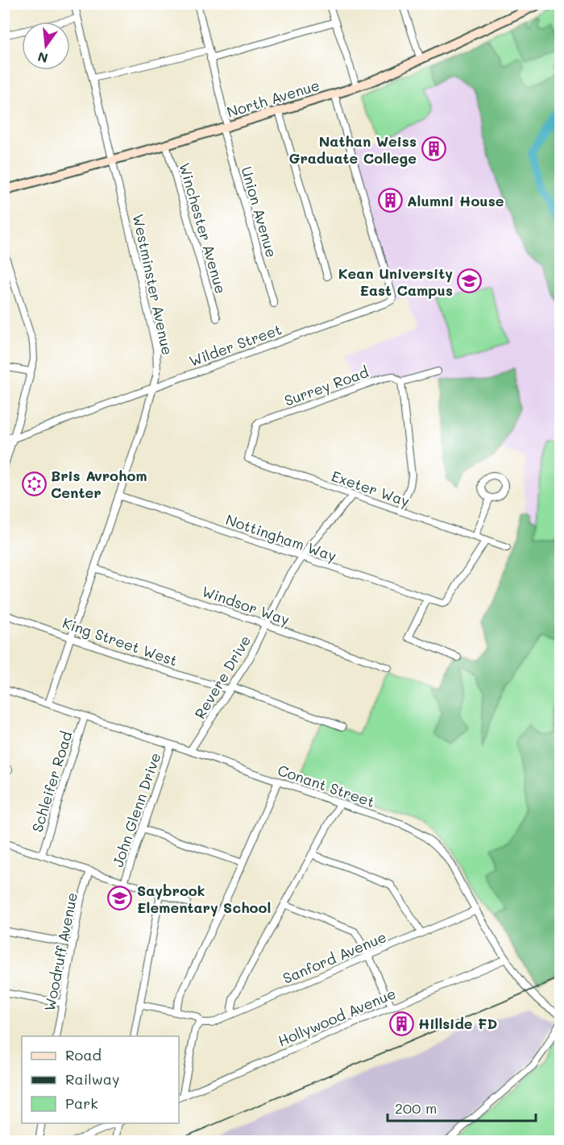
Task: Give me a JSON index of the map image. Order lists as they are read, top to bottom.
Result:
{
  "streets": {
    "main road": ["North Avenue"],
    "street": [
      "Union Avenue",
      "Winchester Avenue",
      "Westminster Avenue",
      "Wilder Street",
      "Surrey Road",
      "Exeter Way",
      "Nottingham Way",
      "Windsor Way",
      "King Street West",
      "Revere Drive",
      "Schleifer Road",
      "Conant Street",
      "John Glenn Drive",
      "Woodruff Avenue",
      "Sanford Avenue",
      "Hollywood Avenue"
    ]
  },
  "crossings": [
    ["North Avenue", "Union Avenue"],
    ["North Avenue", "Winchester Avenue"],
    ["North Avenue", "Westminster Avenue"],
    ["North Avenue", "Wilder Street"],
    ["Westminster Avenue", "Wilder Street"],
    ["Westminster Avenue", "Nottingham Way"],
    ["Westminster Avenue", "Windsor Way"],
    ["Westminster Avenue", "King Street West"],
    ["Westminster Avenue", "Conant Street"],
    ["Surrey Road", "Exeter Way"],
    ["Exeter Way", "Nottingham Way"],
    ["Exeter Way", "Revere Drive"],
    ["Nottingham Way", "Revere Drive"],
    ["Windsor Way", "Revere Drive"],
    ["King Street West", "Revere Drive"],
    ["Revere Drive", "Conant Street"],
    ["Schleifer Road", "Conant Street"],
    ["Conant Street", "John Glenn Drive"],
    ["Conant Street", "Sanford Avenue"],
    ["Conant Street", "Hollywood Avenue"]
  ],
  "places": {
    "building": ["Nathan Weiss Graduate College", "Alumni House", "Hillside FD"],
    "school or university": ["Kean University East Campus", "Saybrook Elementary School"],
    "synagogue": ["Bris Avrohom Center"]
  },
  "legend": ["Road", "Railway", "Park"],
  "scale_bar": "200 m",
  "north": "bottom"
}
